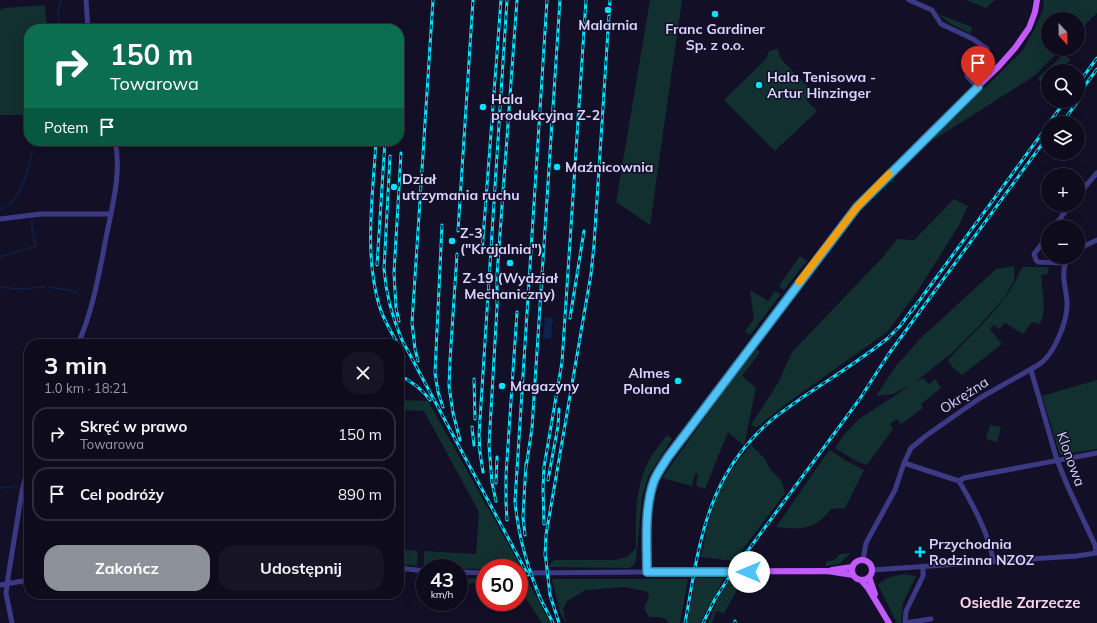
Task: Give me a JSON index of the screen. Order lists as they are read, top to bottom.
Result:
{
  "streets": {
    "street": ["Okrężna", "Klonowa"]
  },
  "crossings": [
    ["Okrężna", "Klonowa"]
  ],
  "districts": ["Osiedle Zarzecze"],
  "places": {
    "other": [
      "Malarnia",
      "Franc Gardiner Sp. z o.o.",
      "Hala Tenisowa - Artur Hinzinger",
      "Hala produkcyjna Z-2",
      "Maźnicownia",
      "Dział utrzymania ruchu",
      "Z-3 (\"Krajalnia\")",
      "Z-19 (Wydział Mechaniczny)",
      "Almes Poland",
      "Magazyny"
    ],
    "health": ["Przychodnia Rodzinna NZOZ"]
  },
  "north": "bottom",
  "page": {
    "map_buttons": ["+", "−"],
    "turn": ["150 m", "Towarowa"],
    "then": "Potem",
    "heading": ["3 min", "1.0 km · 18:21"],
    "list": [
      {
        "name": "Skręć w prawo",
        "note": "Towarowa",
        "value": "150 m"
      },
      {
        "name": "Cel podróży",
        "value": "890 m"
      }
    ],
    "buttons": ["Zakończ", "Udostępnij"],
    "speed": "43 km/h",
    "limit": "50"
  }
}
